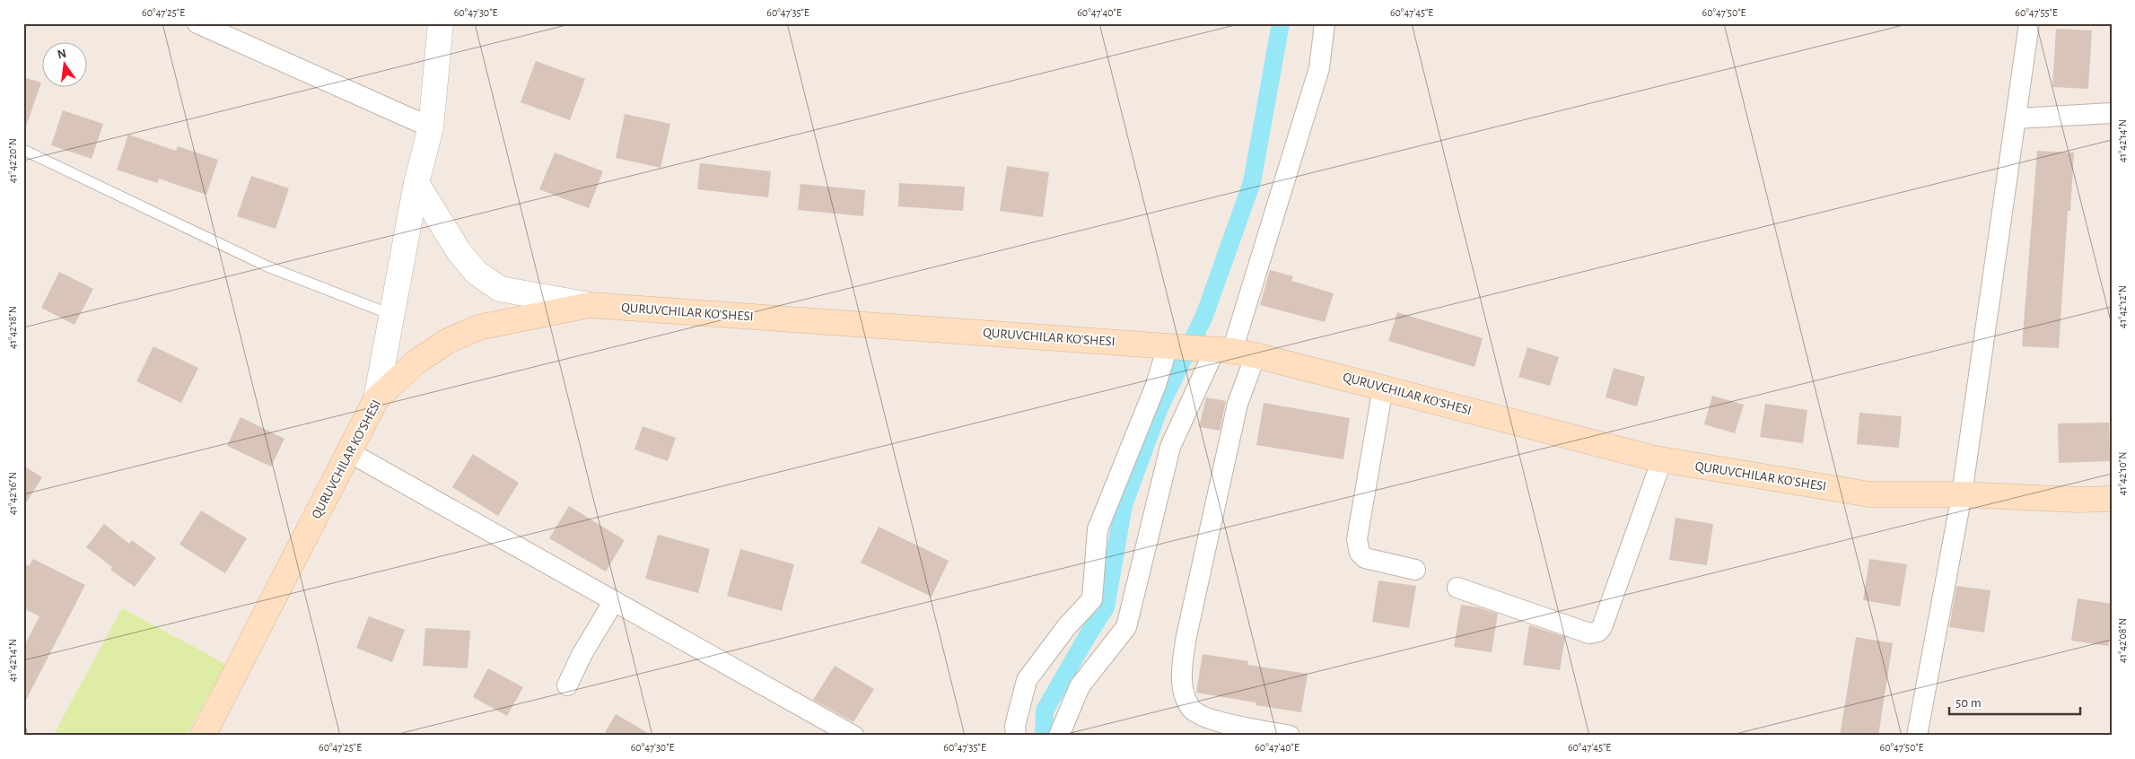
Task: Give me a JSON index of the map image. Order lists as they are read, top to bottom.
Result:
{
  "streets": {
    "main road": ["QURUVCHILAR KO'SHESI"]
  },
  "scale_bar": "50 m",
  "north": "top",
  "coordinates": [
    "60°47'25\"E",
    "60°47'30\"E",
    "60°47'35\"E",
    "60°47'40\"E",
    "60°47'45\"E",
    "60°47'50\"E",
    "60°47'55\"E",
    "41°42'14\"N",
    "41°42'20\"N",
    "41°42'12\"N",
    "41°42'18\"N",
    "41°42'10\"N",
    "41°42'16\"N",
    "41°42'08\"N"
  ]
}
